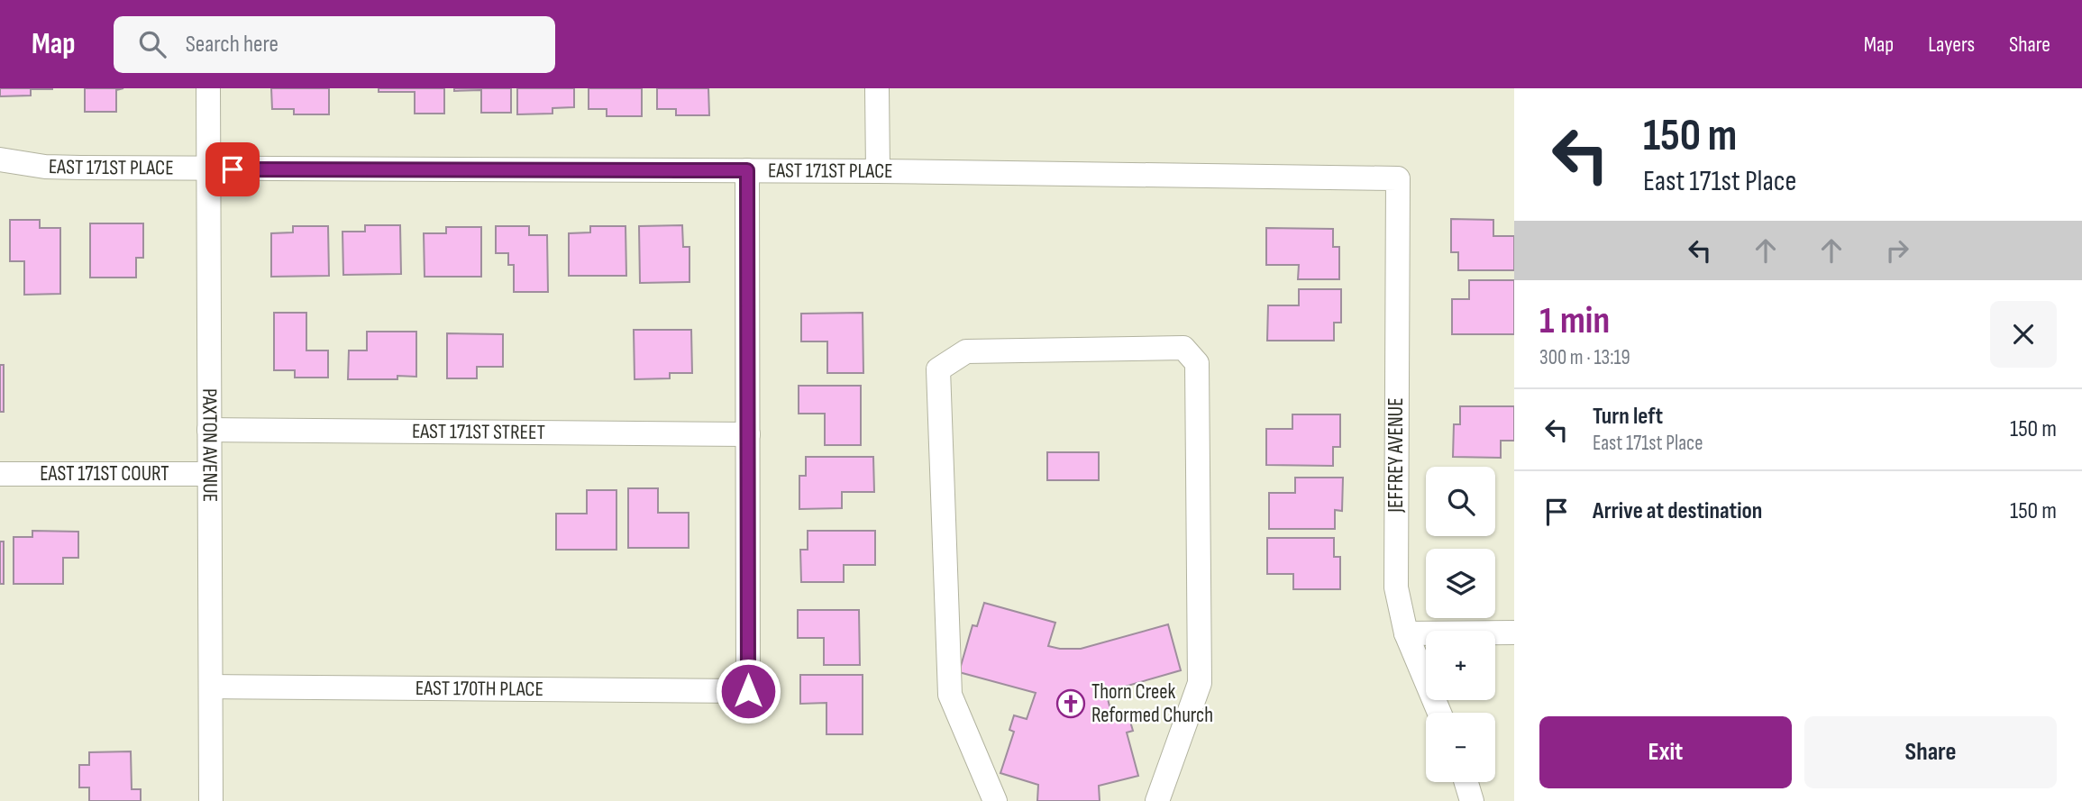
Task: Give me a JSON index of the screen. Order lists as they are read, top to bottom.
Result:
{
  "streets": {
    "street": [
      "EAST 171ST PLACE",
      "EAST 171ST STREET",
      "PAXTON AVENUE",
      "JEFFREY AVENUE",
      "EAST 171ST COURT",
      "EAST 170TH PLACE"
    ]
  },
  "crossings": [
    ["EAST 171ST PLACE", "PAXTON AVENUE"],
    ["EAST 171ST PLACE", "JEFFREY AVENUE"],
    ["EAST 171ST STREET", "PAXTON AVENUE"],
    ["EAST 171ST STREET", "EAST 170TH PLACE"],
    ["PAXTON AVENUE", "EAST 171ST COURT"],
    ["PAXTON AVENUE", "EAST 170TH PLACE"]
  ],
  "places": {
    "church": ["Thorn Creek Reformed Church"]
  },
  "page": {
    "header": "Map",
    "search": "Search here",
    "nav": ["Map", "Layers", "Share"],
    "turn": ["150 m", "East 171st Place"],
    "heading": ["1 min", "300 m · 13:19"],
    "list": [
      {
        "name": "Turn left",
        "note": "East 171st Place",
        "value": "150 m"
      },
      {
        "name": "Arrive at destination",
        "value": "150 m"
      }
    ],
    "map_buttons": ["+", "−"],
    "buttons": ["Exit", "Share"]
  }
}
